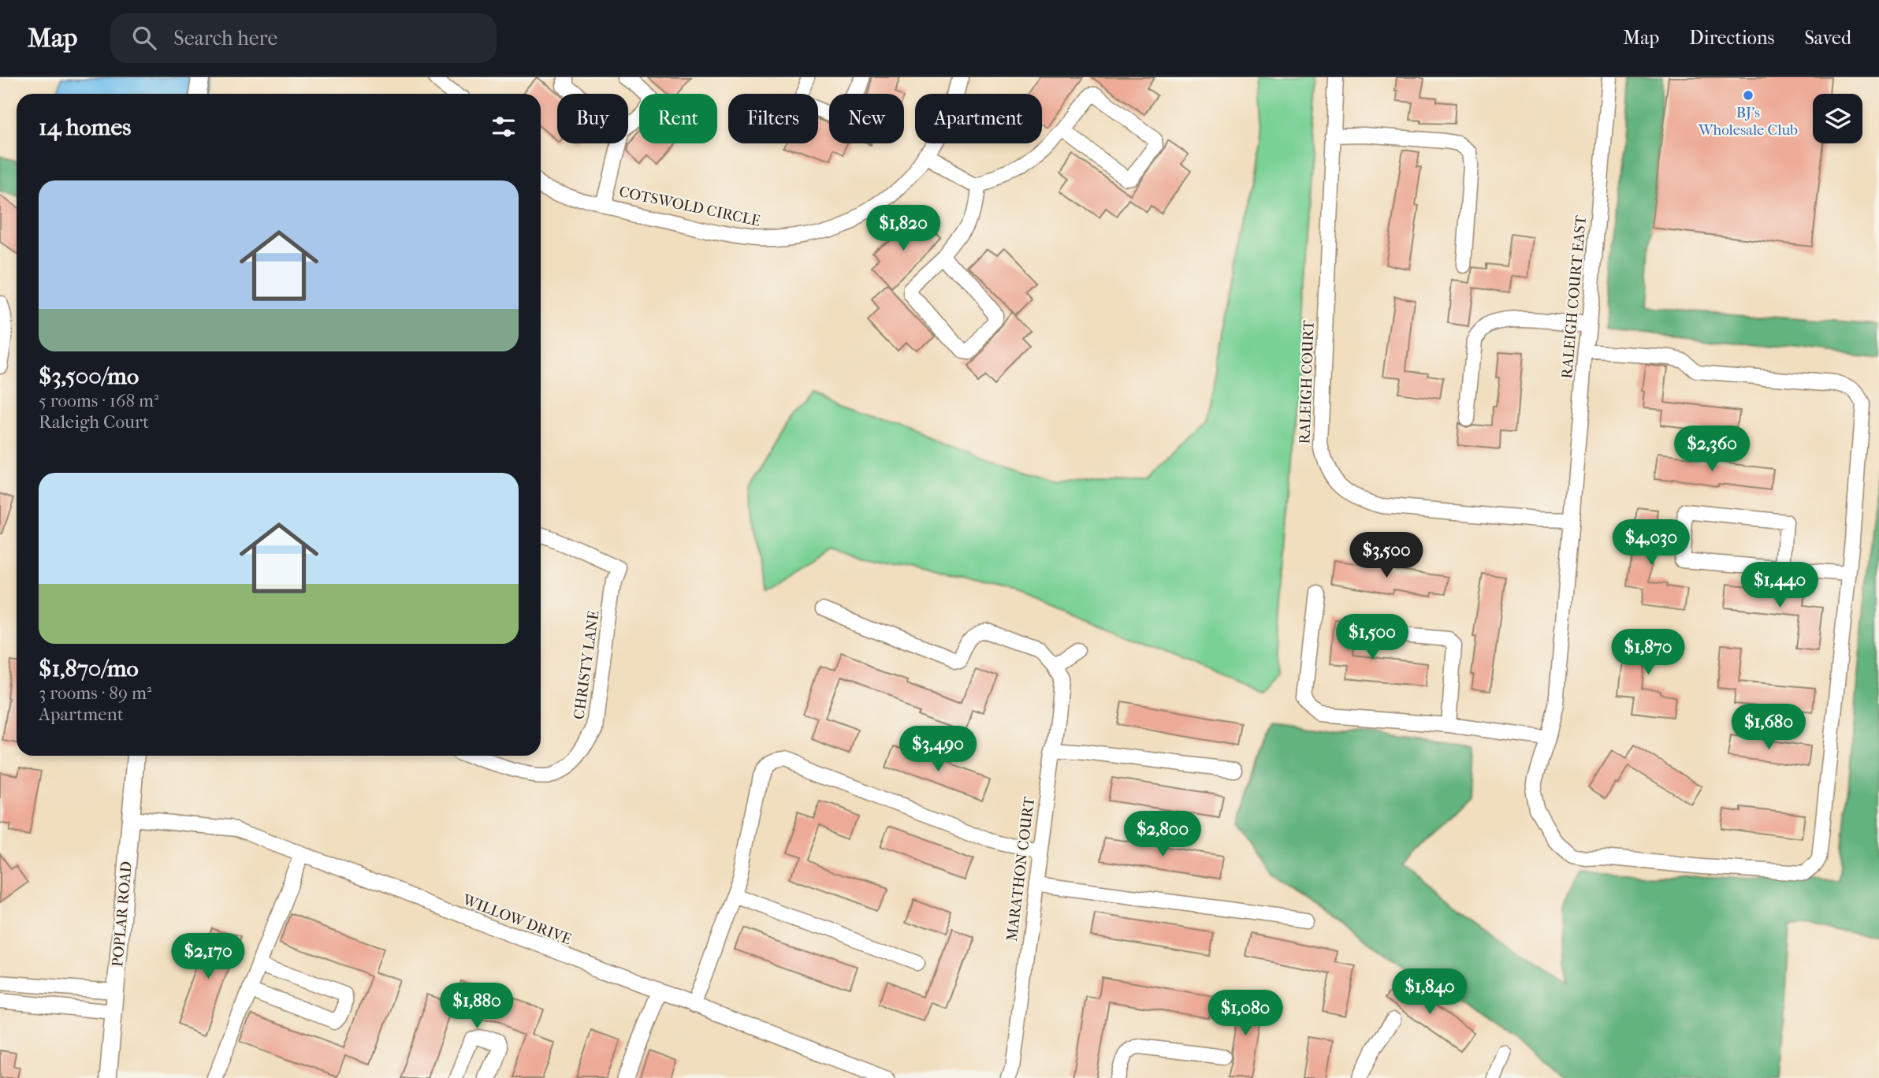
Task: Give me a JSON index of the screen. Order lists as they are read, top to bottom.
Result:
{
  "streets": {
    "street": [
      "COTSWOLD CIRCLE",
      "RALEIGH COURT EAST",
      "RALEIGH COURT",
      "CHRISTY LANE",
      "MARATHON COURT",
      "POPLAR ROAD",
      "WILLOW DRIVE"
    ]
  },
  "crossings": [
    ["RALEIGH COURT EAST", "RALEIGH COURT"],
    ["POPLAR ROAD", "WILLOW DRIVE"]
  ],
  "places": ["BJ's Wholesale Club"],
  "page": {
    "header": "Map",
    "search": "Search here",
    "nav": ["Map", "Directions", "Saved"],
    "chip": [
      "Buy",
      "Rent",
      "Filters",
      "New",
      "Apartment"
    ],
    "heading": "14 homes",
    "list": [
      {
        "name": "$3,500/mo",
        "note": "5 rooms · 168 m² · Raleigh Court"
      },
      {
        "name": "$1,870/mo",
        "note": "3 rooms · 89 m² · Apartment"
      }
    ],
    "price": [
      "$1,820",
      "$2,360",
      "$4,030",
      "$3,500",
      "$1,440",
      "$1,500",
      "$1,870",
      "$1,680",
      "$3,490",
      "$2,800",
      "$2,170",
      "$1,840",
      "$1,880",
      "$1,080"
    ]
  }
}
